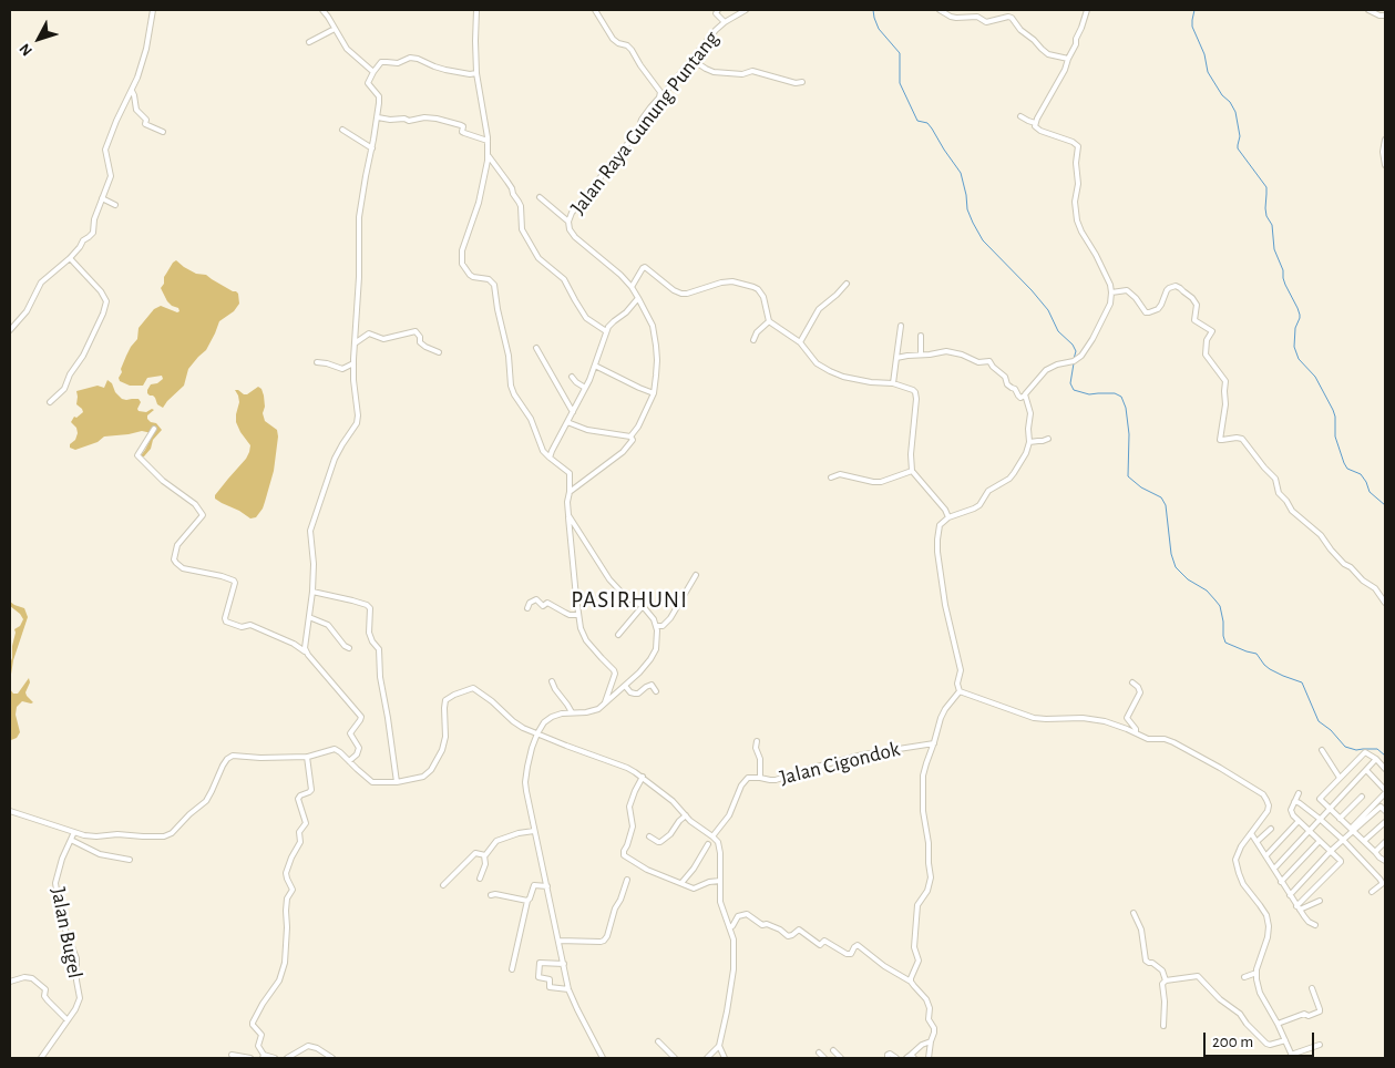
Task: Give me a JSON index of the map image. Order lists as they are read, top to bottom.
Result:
{
  "streets": {
    "street": ["Jalan Raya Gunung Puntang", "Jalan Cigondok", "Jalan Bugel"]
  },
  "districts": ["PASIRHUNI"],
  "scale_bar": "200 m",
  "north": "bottom left"
}
